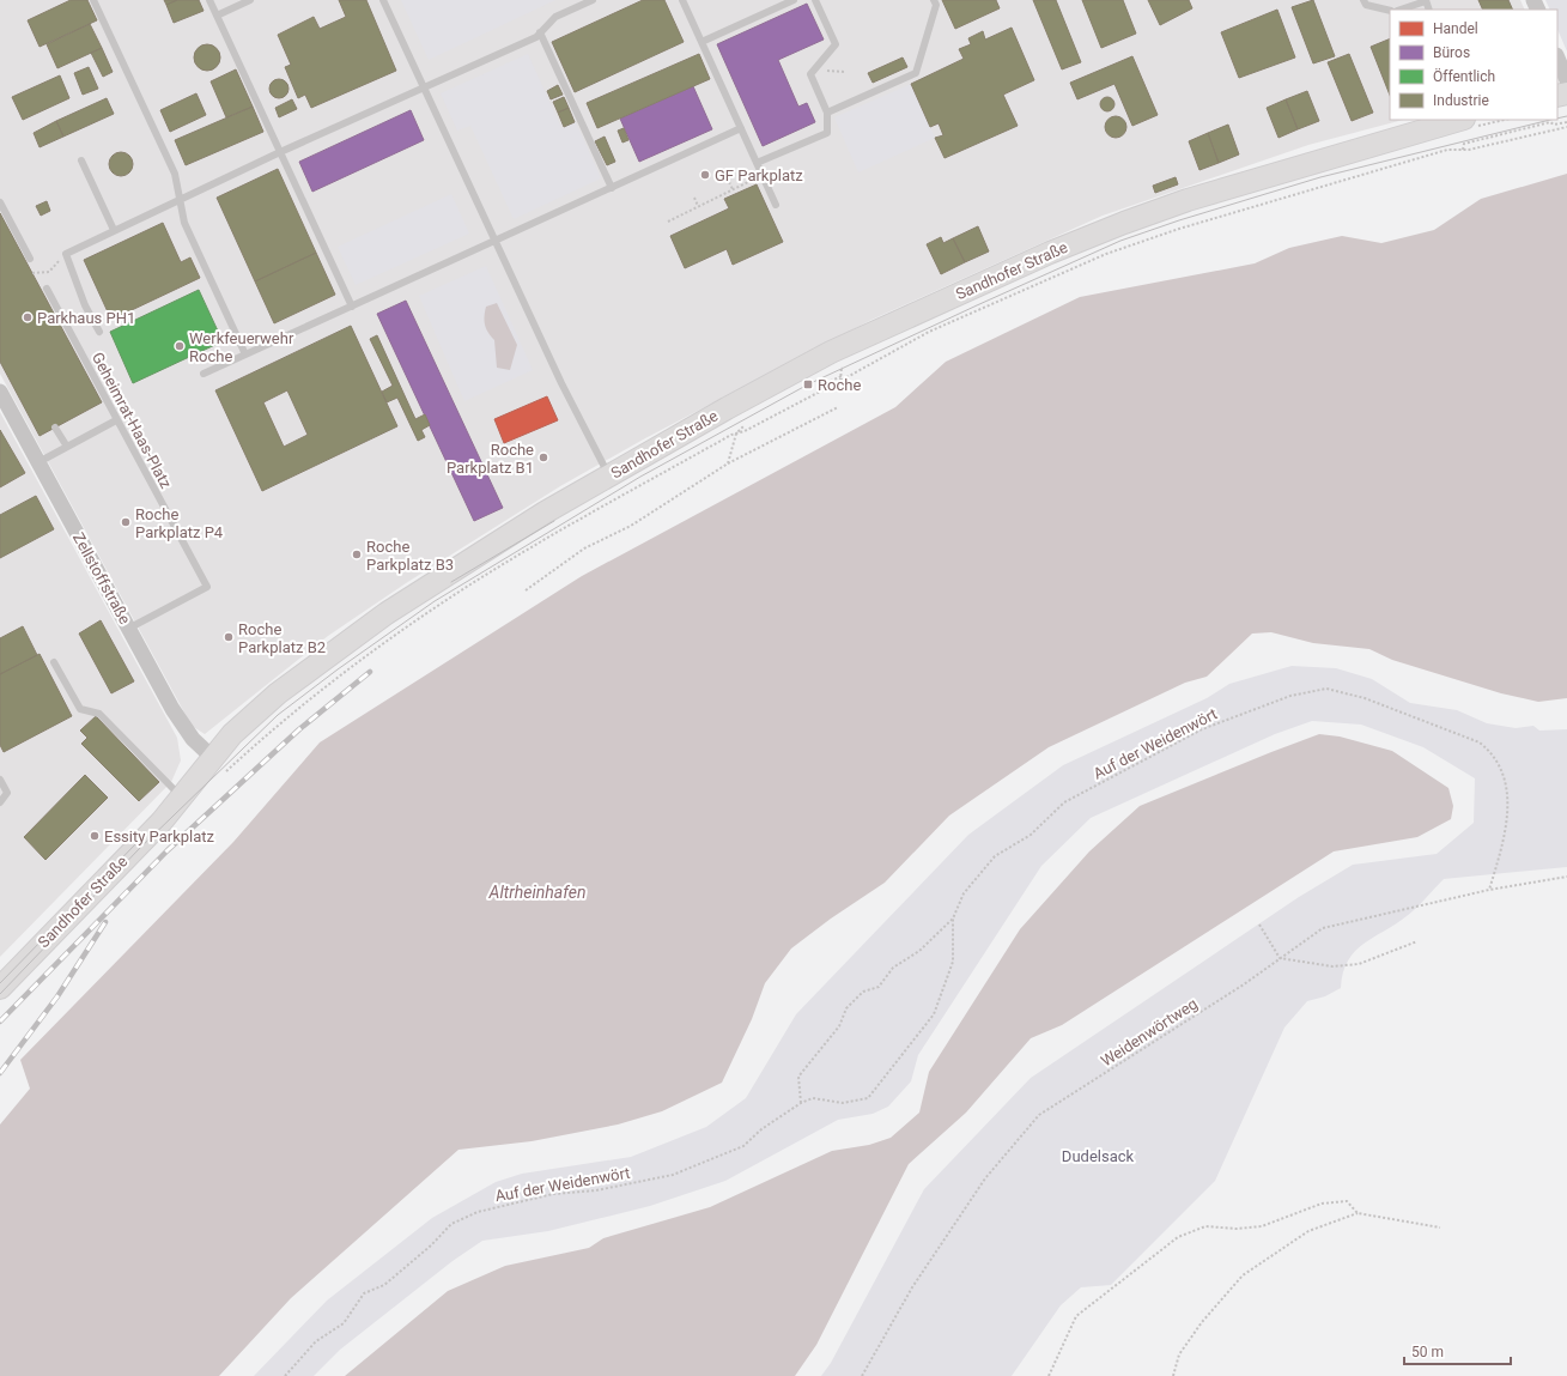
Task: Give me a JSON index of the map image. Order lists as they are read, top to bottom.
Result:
{
  "streets": {
    "street": ["Sandhofer Straße", "Zellstoffstraße"],
    "lane": ["Geheimrat-Haas-Platz"],
    "path": ["Auf der Weidenwört", "Weidenwörtweg"]
  },
  "crossings": [
    ["Sandhofer Straße", "Zellstoffstraße"],
    ["Geheimrat-Haas-Platz", "Zellstoffstraße"],
    ["Auf der Weidenwört", "Weidenwörtweg"]
  ],
  "water": ["Altrheinhafen"],
  "parks": ["Dudelsack"],
  "places": {
    "other": [
      "GF Parkplatz",
      "Parkhaus PH1",
      "Werkfeuerwehr Roche",
      "Roche Parkplatz B1",
      "Roche Parkplatz P4",
      "Roche Parkplatz B3",
      "Roche Parkplatz B2",
      "Essity Parkplatz"
    ],
    "transit": ["Roche"]
  },
  "legend": [
    "Handel",
    "Büros",
    "Öffentlich",
    "Industrie"
  ],
  "scale_bar": "50 m"
}
